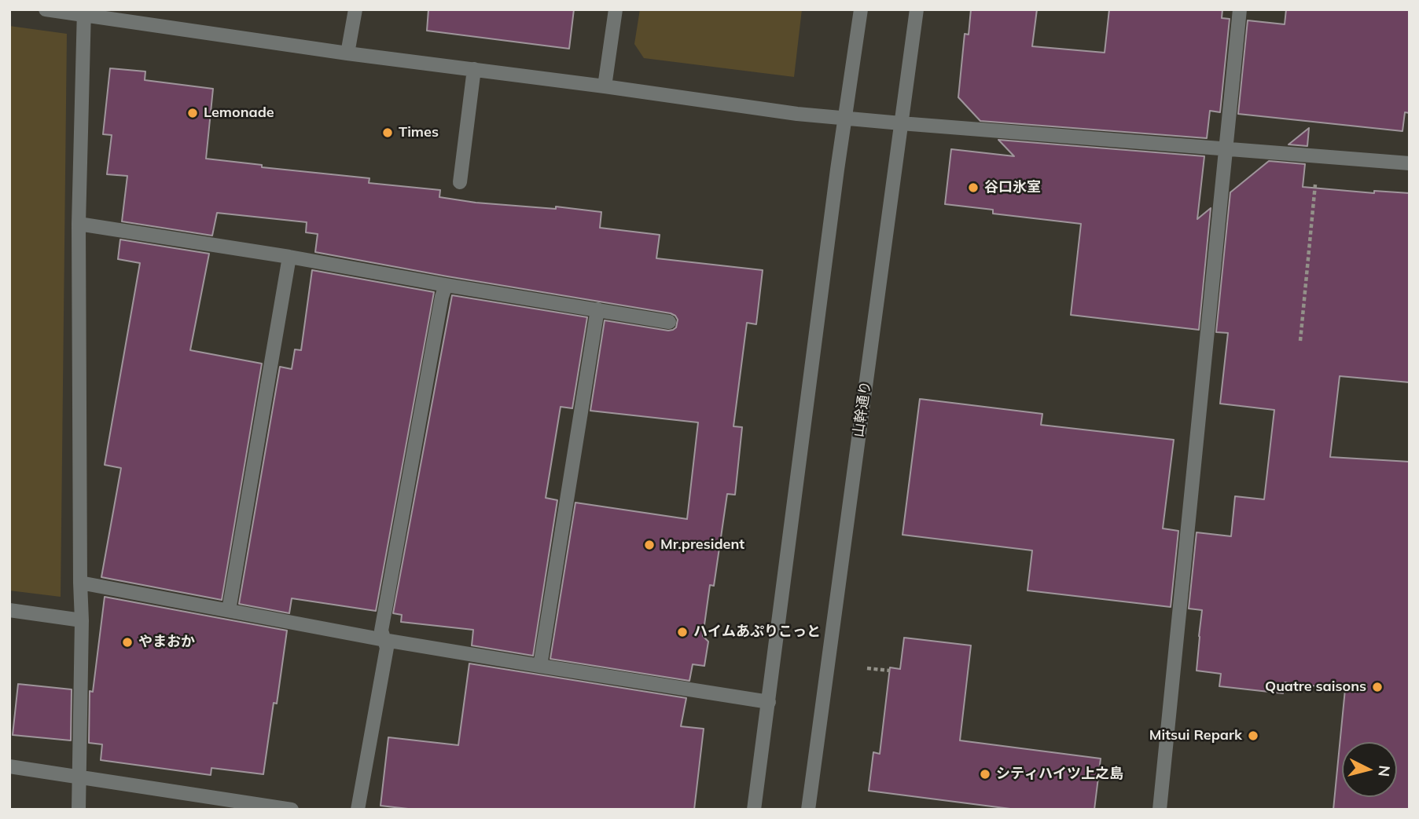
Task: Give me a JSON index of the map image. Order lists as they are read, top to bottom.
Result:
{
  "streets": {
    "street": ["山幹通り"]
  },
  "places": [
    "Lemonade",
    "Times",
    "谷口氷室",
    "Mr.president",
    "ハイムあぷりこっと",
    "やまおか",
    "Quatre saisons",
    "Mitsui Repark",
    "シティハイツ上之島"
  ],
  "north": "right"
}
